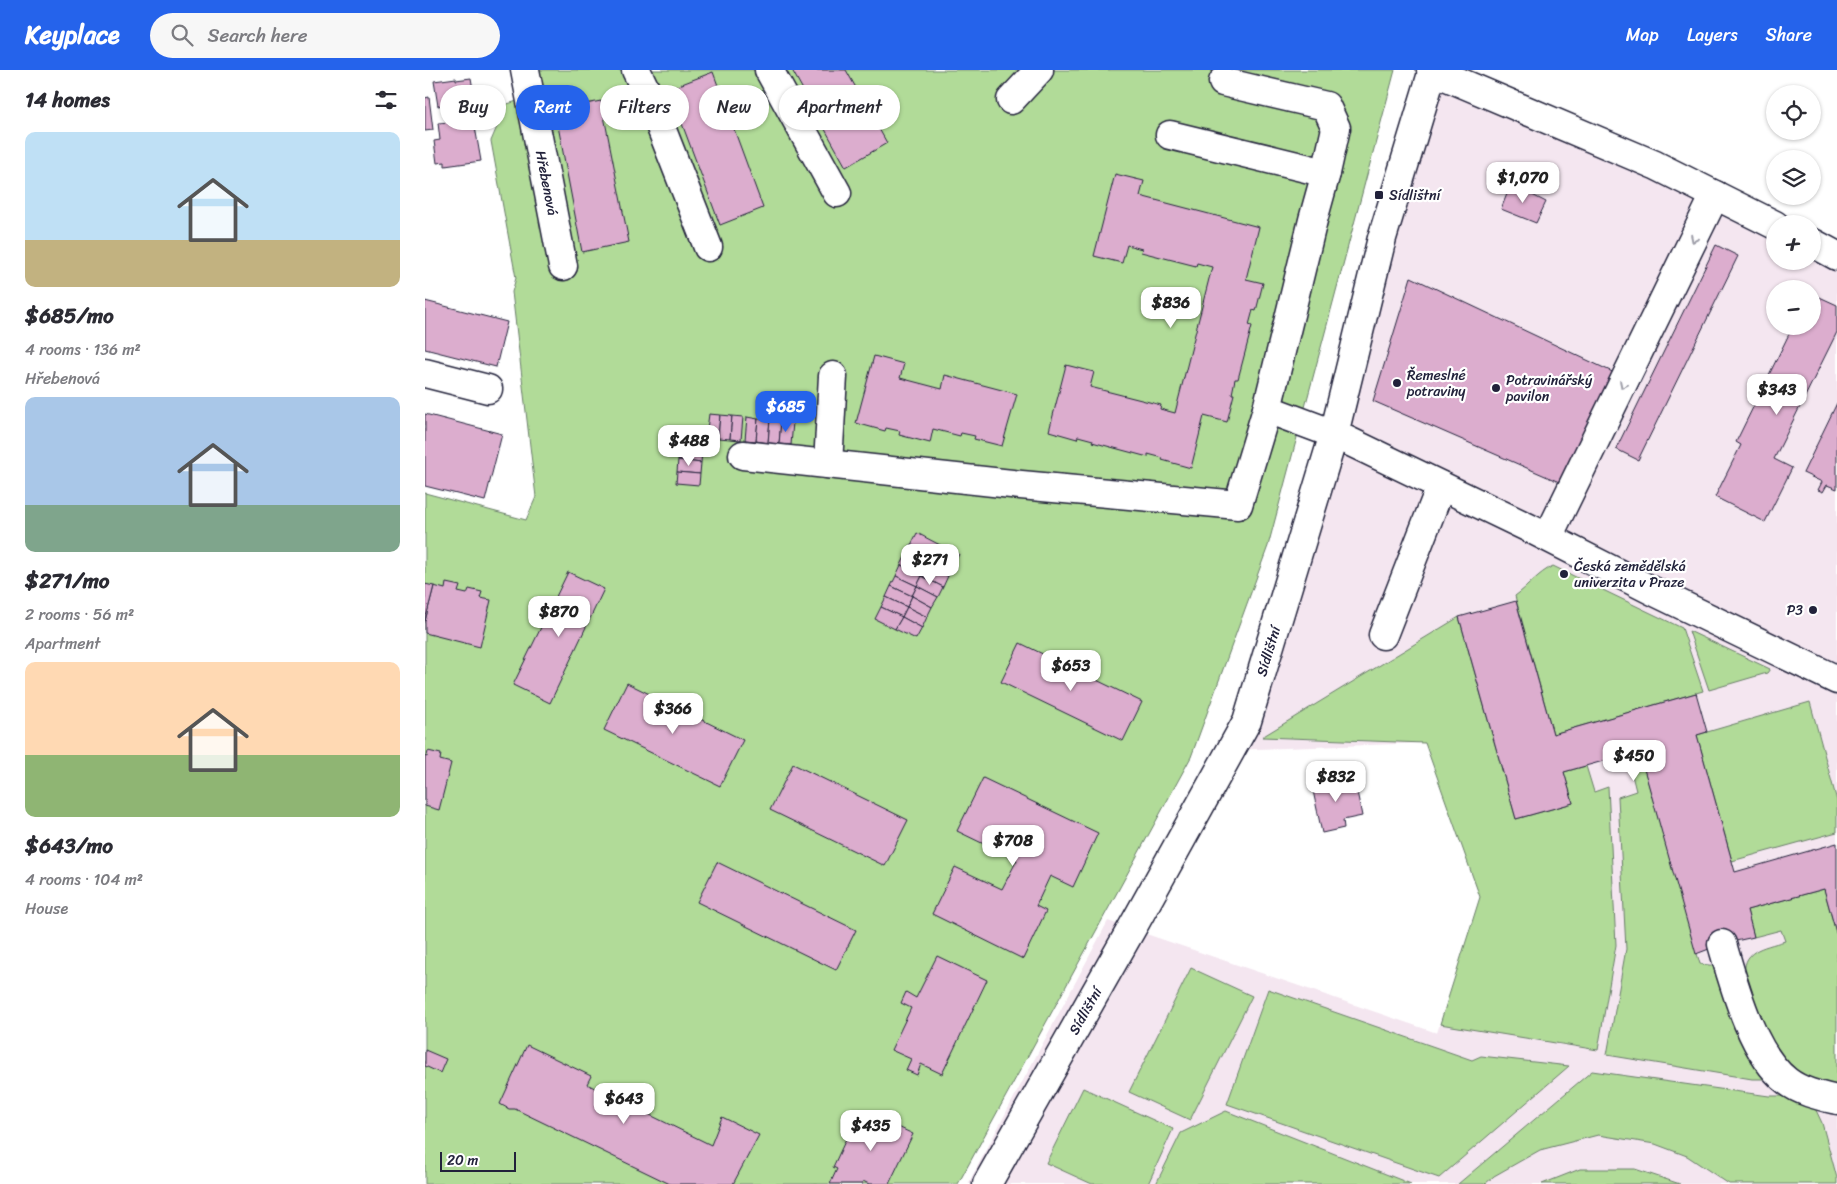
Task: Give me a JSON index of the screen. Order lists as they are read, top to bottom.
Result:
{
  "streets": {
    "street": ["Hřebenová", "Sídlištní"]
  },
  "places": {
    "transit": ["Sídlištní"],
    "other": [
      "Řemeslné potraviny",
      "Potravinářský pavilon",
      "Česká zemědělská univerzita v Praze",
      "P3"
    ]
  },
  "scale_bar": "20 m",
  "page": {
    "header": "Keyplace",
    "search": "Search here",
    "nav": ["Map", "Layers", "Share"],
    "heading": "14 homes",
    "map_buttons": ["+", "−"],
    "chip": [
      "Buy",
      "Rent",
      "Filters",
      "New",
      "Apartment"
    ],
    "list": [
      {
        "name": "$685/mo",
        "note": "4 rooms · 136 m² · Hřebenová"
      },
      {
        "name": "$271/mo",
        "note": "2 rooms · 56 m² · Apartment"
      },
      {
        "name": "$643/mo",
        "note": "4 rooms · 104 m² · House"
      }
    ],
    "price": [
      "$1,070",
      "$836",
      "$343",
      "$685",
      "$488",
      "$271",
      "$870",
      "$653",
      "$366",
      "$450",
      "$832",
      "$708",
      "$643",
      "$435"
    ],
    "scale": "20 m"
  }
}
